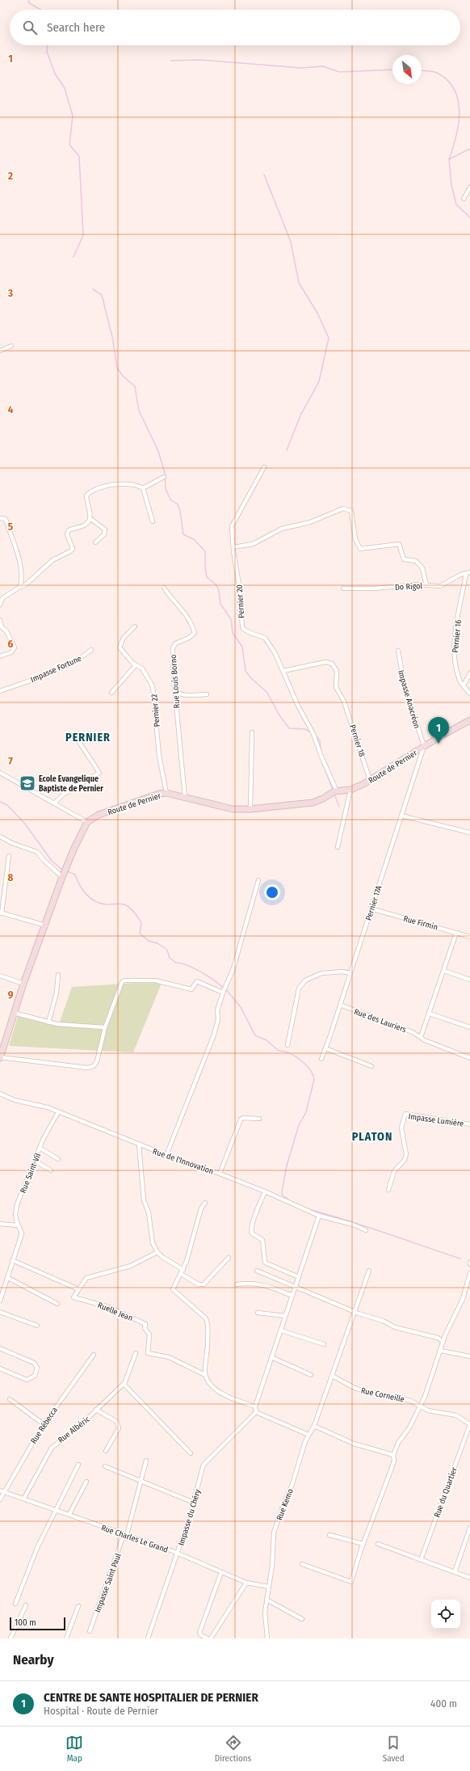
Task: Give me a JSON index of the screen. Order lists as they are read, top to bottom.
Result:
{
  "streets": {
    "street": [
      "Do Rigol",
      "Pernier 20",
      "Pernier 16",
      "Impasse Fortune",
      "Rue Louis Borno",
      "Impasse Anacréon",
      "Pernier 22",
      "Pernier 18",
      "Route de Pernier",
      "Pernier 17A",
      "Rue Firmin",
      "Rue des Lauriers",
      "Impasse Lumière",
      "Rue de l'Innovation",
      "Rue Saint-Vil",
      "Ruelle Jean",
      "Rue Corneille",
      "Rue Rébecca",
      "Rue Albéric",
      "Rue du Quartier",
      "Rue Kemo",
      "Impasse du Chéry",
      "Rue Charles Le Grand",
      "Impasse Saint Paul"
    ]
  },
  "crossings": [
    ["Do Rigol", "Pernier 16"],
    ["Pernier 20", "Pernier 18"],
    ["Pernier 20", "Route de Pernier"],
    ["Rue Louis Borno", "Route de Pernier"],
    ["Impasse Anacréon", "Route de Pernier"],
    ["Impasse Anacréon", "Pernier 17A"],
    ["Pernier 22", "Route de Pernier"],
    ["Pernier 18", "Route de Pernier"],
    ["Route de Pernier", "Pernier 17A"],
    ["Pernier 17A", "Rue Firmin"],
    ["Pernier 17A", "Rue des Lauriers"],
    ["Rue de l'Innovation", "Rue Saint-Vil"],
    ["Rue Corneille", "Rue du Quartier"],
    ["Rue Corneille", "Rue Kemo"],
    ["Rue Rébecca", "Rue Charles Le Grand"],
    ["Rue Albéric", "Rue Charles Le Grand"],
    ["Rue Kemo", "Rue Charles Le Grand"],
    ["Impasse du Chéry", "Rue Charles Le Grand"],
    ["Rue Charles Le Grand", "Impasse Saint Paul"]
  ],
  "districts": ["PERNIER", "PLATON"],
  "places": {
    "school or university": ["Ecole Evangelique Baptiste de Pernier"]
  },
  "scale_bar": "100 m",
  "north": "bottom right",
  "page": {
    "search": "Search here",
    "pins": "1",
    "scale": "100 m",
    "heading": "Nearby",
    "list": [
      {
        "mark": "1",
        "name": "CENTRE DE SANTE HOSPITALIER DE PERNIER",
        "note": "Hospital · Route de Pernier",
        "value": "400 m"
      }
    ],
    "nav": ["Map", "Directions", "Saved"]
  },
  "grid": {
    "rows": [
      "1",
      "2",
      "3",
      "4",
      "5",
      "6",
      "7",
      "8",
      "9"
    ]
  }
}
